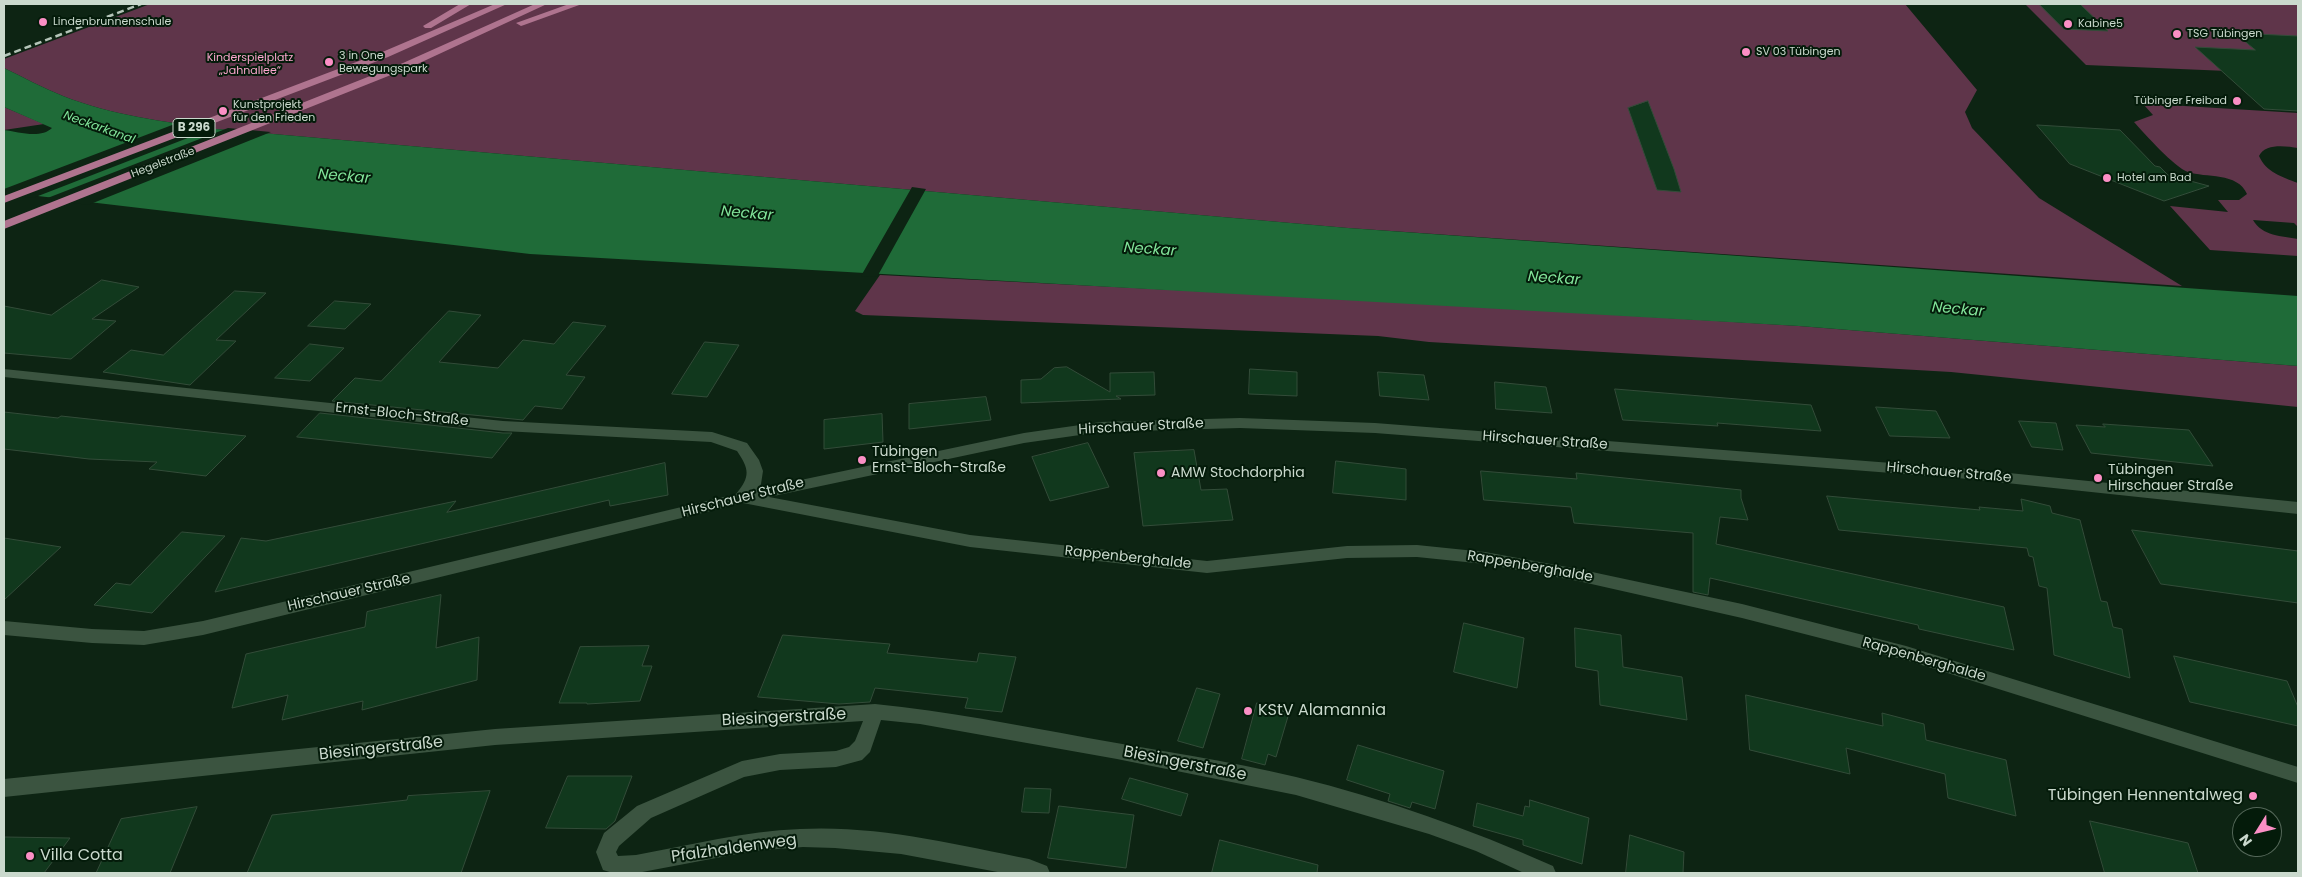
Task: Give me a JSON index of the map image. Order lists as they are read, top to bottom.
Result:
{
  "streets": {
    "main road": ["B 296", "Hegelstraße"],
    "street": [
      "Ernst-Bloch-Straße",
      "Hirschauer Straße",
      "Rappenberghalde",
      "Biesingerstraße",
      "Pfalzhaldenweg"
    ]
  },
  "crossings": [
    ["Ernst-Bloch-Straße", "Hirschauer Straße"],
    ["Ernst-Bloch-Straße", "Rappenberghalde"],
    ["Hirschauer Straße", "Rappenberghalde"],
    ["Biesingerstraße", "Pfalzhaldenweg"]
  ],
  "water": ["Neckarkanal", "Neckar"],
  "parks": ["Kinderspielplatz „Jahnallee“"],
  "places": [
    "Lindenbrunnenschule",
    "Kabine5",
    "TSG Tübingen",
    "SV 03 Tübingen",
    "3 in One Bewegungspark",
    "Tübinger Freibad",
    "Kunstprojekt für den Frieden",
    "Hotel am Bad",
    "Tübingen Ernst-Bloch-Straße",
    "AMW Stochdorphia",
    "Tübingen Hirschauer Straße",
    "KStV Alamannia",
    "Tübingen Hennentalweg",
    "Villa Cotta"
  ],
  "north": "bottom left"
}
